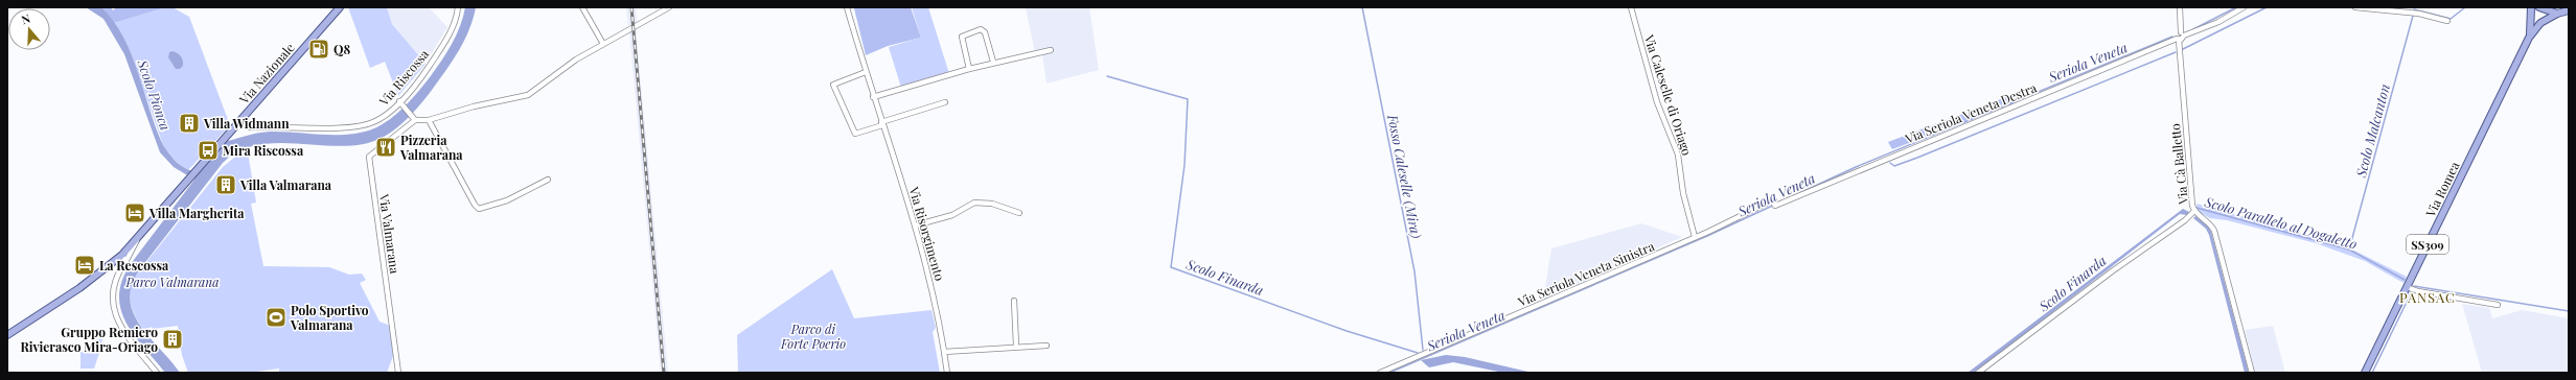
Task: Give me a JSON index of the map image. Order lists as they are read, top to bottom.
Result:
{
  "streets": {
    "main road": ["Via Nazionale", "Via Romea", "SS309"],
    "street": [
      "Via Riscossa",
      "Via Caleselle di Oriago",
      "Via Seriola Veneta Destra",
      "Via Cà Balletto",
      "Via Valmarana",
      "Via Risorgimento",
      "Via Seriola Veneta Sinistra"
    ]
  },
  "crossings": [
    ["Via Nazionale", "Via Riscossa"],
    ["Via Caleselle di Oriago", "Via Seriola Veneta Sinistra"],
    ["Via Seriola Veneta Destra", "Via Cà Balletto"],
    ["Via Seriola Veneta Destra", "Via Seriola Veneta Sinistra"],
    ["Via Romea", "SS309"]
  ],
  "districts": ["PANSAC"],
  "water": [
    "Seriola Veneta",
    "Scolo Pionca",
    "Scolo Malcanton",
    "Fosso Caleselle (Mira)",
    "Scolo Parallelo al Dogaletto",
    "Scolo Finarda"
  ],
  "parks": ["Parco Valmarana", "Parco di Forte Poerio"],
  "places": {
    "fuel station": ["Q8"],
    "building": ["Villa Widmann", "Villa Valmarana", "Gruppo Remiero Rivierasco Mira-Oriago"],
    "restaurant": ["Pizzeria Valmarana"],
    "bus stop": ["Mira Riscossa"],
    "hotel": ["Villa Margherita", "La Rescossa"],
    "sports": ["Polo Sportivo Valmarana"]
  },
  "north": "top"
}
